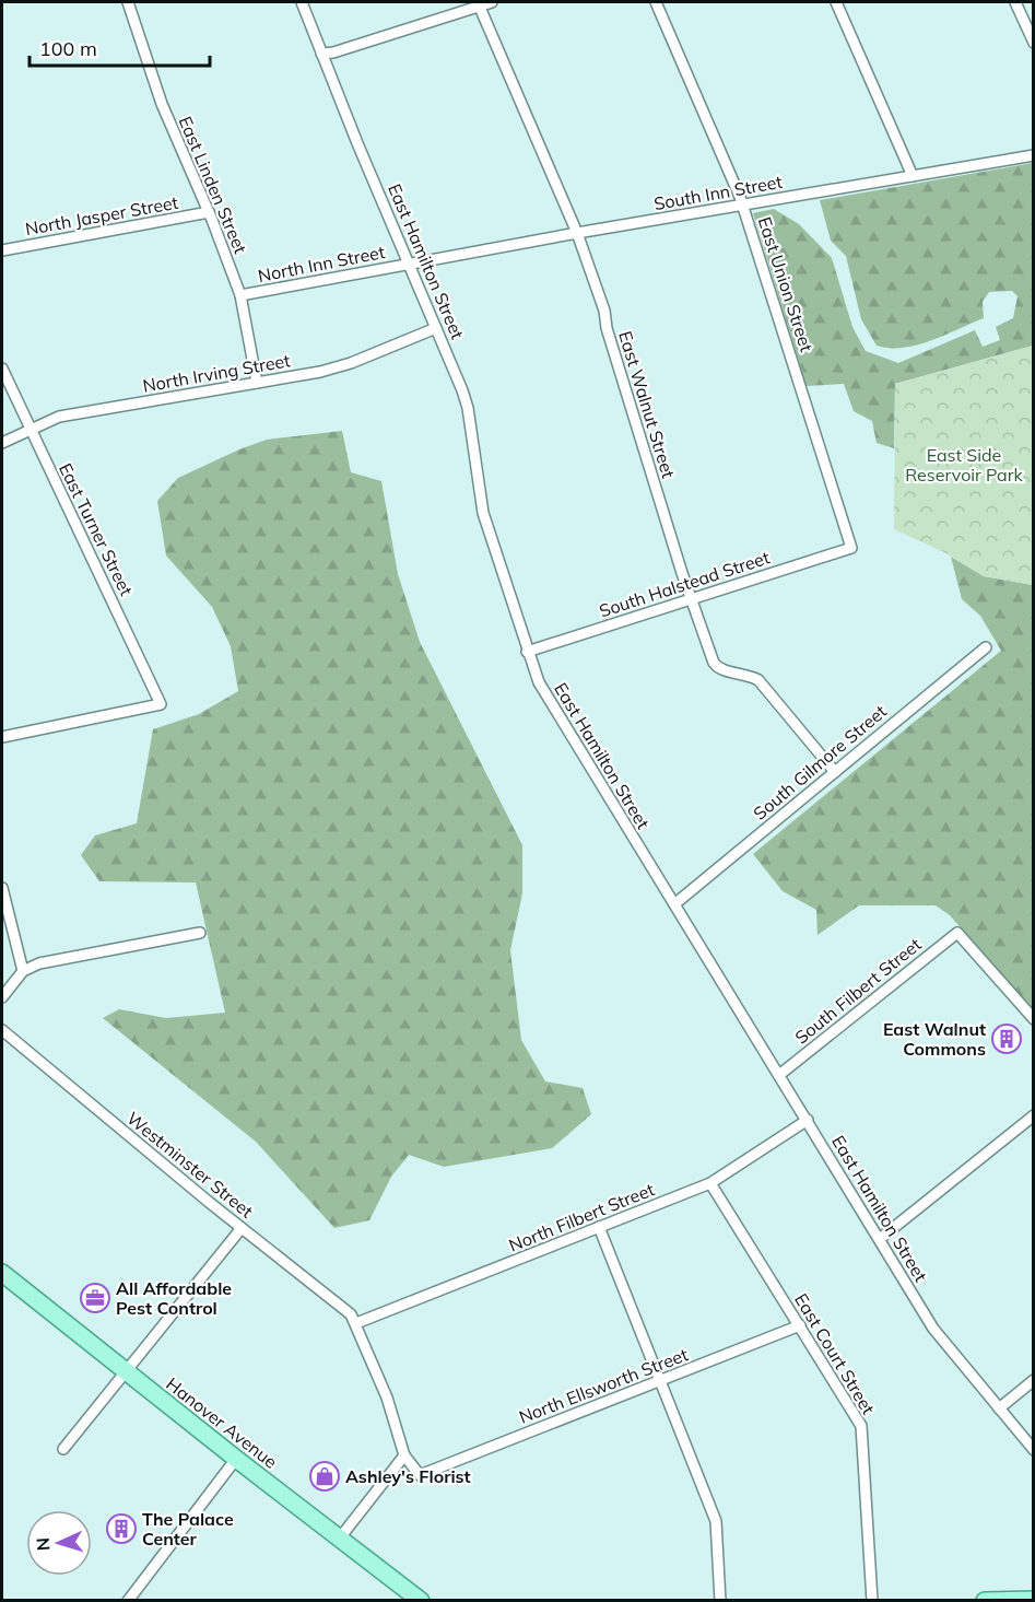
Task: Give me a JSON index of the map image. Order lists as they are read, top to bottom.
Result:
{
  "streets": {
    "main road": ["Hanover Avenue"],
    "street": [
      "East Linden Street",
      "South Inn Street",
      "North Jasper Street",
      "East Hamilton Street",
      "North Inn Street",
      "East Union Street",
      "North Irving Street",
      "East Walnut Street",
      "East Turner Street",
      "South Halstead Street",
      "South Gilmore Street",
      "South Filbert Street",
      "Westminster Street",
      "North Filbert Street",
      "East Court Street",
      "North Ellsworth Street"
    ]
  },
  "crossings": [
    ["East Linden Street", "North Jasper Street"],
    ["East Linden Street", "North Inn Street"],
    ["East Linden Street", "North Irving Street"],
    ["South Inn Street", "East Hamilton Street"],
    ["South Inn Street", "North Inn Street"],
    ["South Inn Street", "East Union Street"],
    ["South Inn Street", "East Walnut Street"],
    ["East Hamilton Street", "North Inn Street"],
    ["East Hamilton Street", "North Irving Street"],
    ["East Hamilton Street", "South Halstead Street"],
    ["East Hamilton Street", "South Gilmore Street"],
    ["East Hamilton Street", "South Filbert Street"],
    ["East Hamilton Street", "North Filbert Street"],
    ["East Union Street", "South Halstead Street"],
    ["North Irving Street", "East Turner Street"],
    ["East Walnut Street", "South Halstead Street"],
    ["East Walnut Street", "South Gilmore Street"],
    ["Westminster Street", "North Filbert Street"],
    ["North Filbert Street", "East Court Street"],
    ["East Court Street", "North Ellsworth Street"]
  ],
  "parks": ["East Side Reservoir Park"],
  "places": {
    "building": ["East Walnut Commons", "The Palace Center"],
    "office": ["All Affordable Pest Control"],
    "shop": ["Ashley's Florist"]
  },
  "scale_bar": "100 m",
  "north": "left"
}
